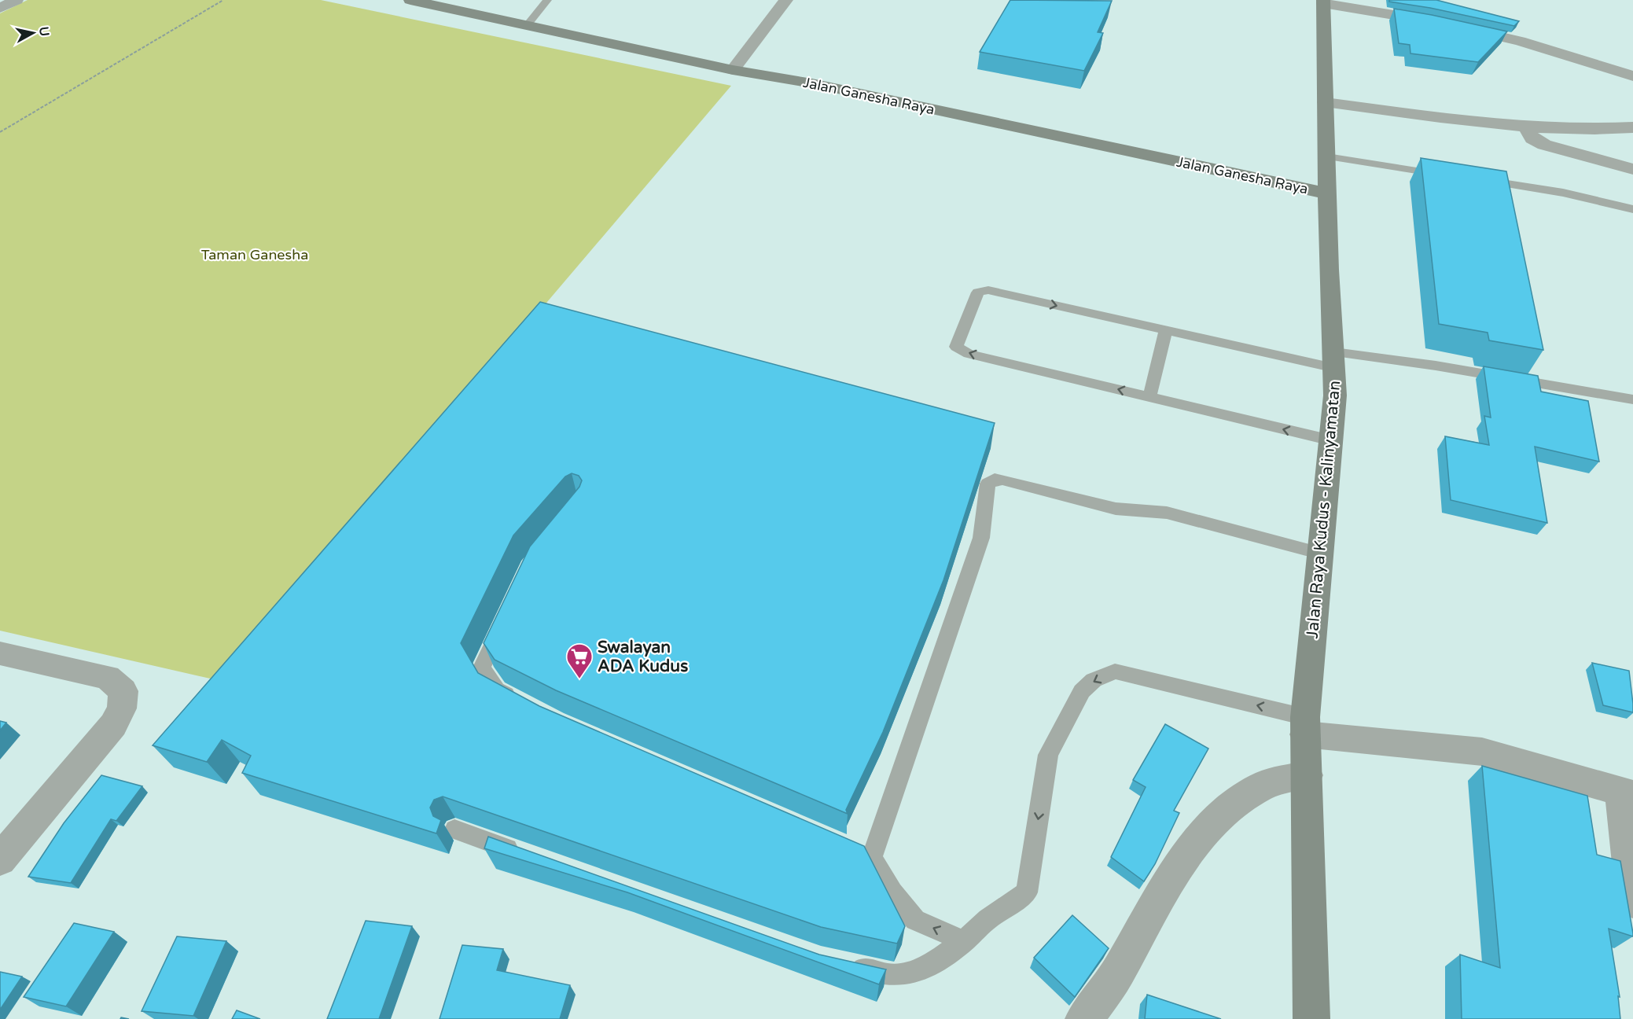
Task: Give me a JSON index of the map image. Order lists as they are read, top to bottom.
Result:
{
  "streets": {
    "main road": ["Jalan Ganesha Raya", "Jalan Raya Kudus - Kalinyamatan"]
  },
  "crossings": [
    ["Jalan Ganesha Raya", "Jalan Raya Kudus - Kalinyamatan"]
  ],
  "parks": ["Taman Ganesha"],
  "places": {
    "supermarket": ["Swalayan ADA Kudus"]
  },
  "north": "right"
}
